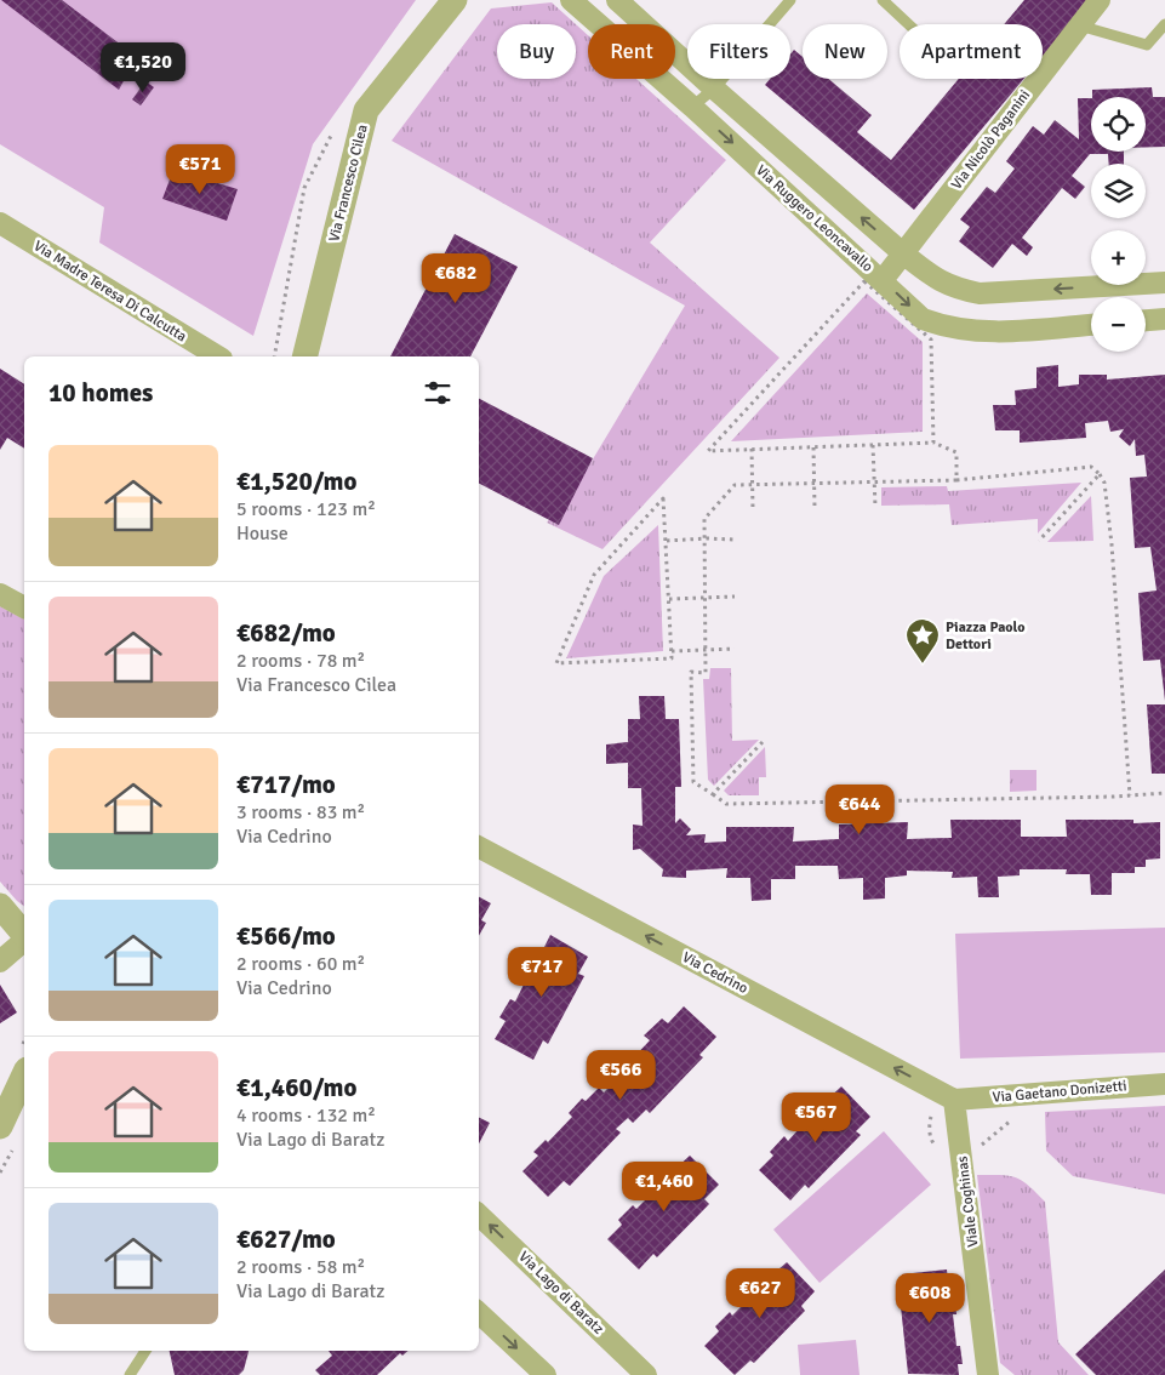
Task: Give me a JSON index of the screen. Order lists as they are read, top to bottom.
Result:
{
  "streets": {
    "street": [
      "Via Nicolò Paganini",
      "Via Francesco Cilea",
      "Via Ruggero Leoncavallo",
      "Via Madre Teresa Di Calcutta",
      "Via Cedrino",
      "Via Gaetano Donizetti",
      "Viale Coghinas",
      "Via Lago di Baratz"
    ]
  },
  "crossings": [
    ["Via Nicolò Paganini", "Via Ruggero Leoncavallo"],
    ["Via Cedrino", "Via Gaetano Donizetti"],
    ["Via Cedrino", "Viale Coghinas"],
    ["Via Gaetano Donizetti", "Viale Coghinas"]
  ],
  "one_way": ["Via Cedrino"],
  "places": {
    "place": ["Piazza Paolo Dettori"]
  },
  "page": {
    "chip": [
      "Buy",
      "Rent",
      "Filters",
      "New",
      "Apartment"
    ],
    "price": [
      "€1,520",
      "€571",
      "€682",
      "€644",
      "€717",
      "€566",
      "€567",
      "€1,460",
      "€627",
      "€608"
    ],
    "map_buttons": ["+", "−"],
    "heading": "10 homes",
    "list": [
      {
        "name": "€1,520/mo",
        "note": "5 rooms · 123 m² · House"
      },
      {
        "name": "€682/mo",
        "note": "2 rooms · 78 m² · Via Francesco Cilea"
      },
      {
        "name": "€717/mo",
        "note": "3 rooms · 83 m² · Via Cedrino"
      },
      {
        "name": "€566/mo",
        "note": "2 rooms · 60 m² · Via Cedrino"
      },
      {
        "name": "€1,460/mo",
        "note": "4 rooms · 132 m² · Via Lago di Baratz"
      },
      {
        "name": "€627/mo",
        "note": "2 rooms · 58 m² · Via Lago di Baratz"
      }
    ]
  }
}
